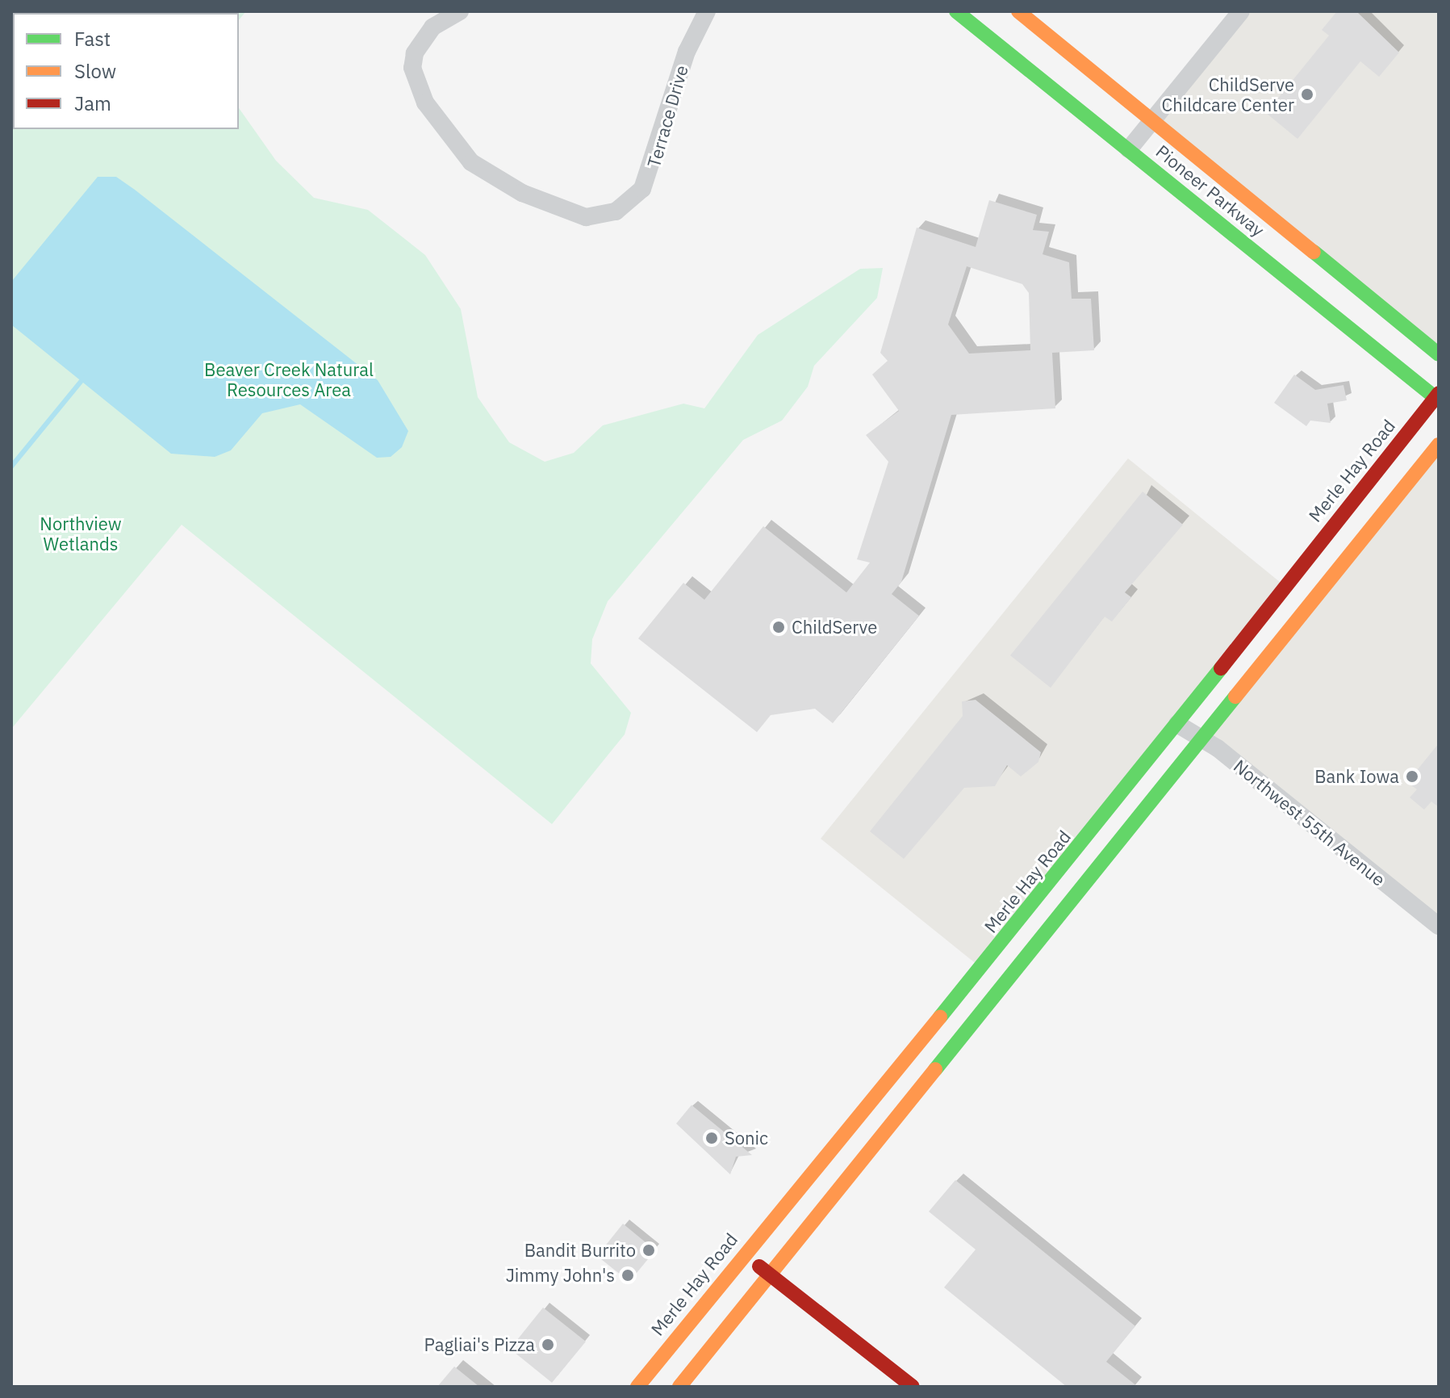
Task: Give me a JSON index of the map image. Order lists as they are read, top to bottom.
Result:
{
  "streets": {
    "main road": ["Pioneer Parkway", "Merle Hay Road"],
    "street": ["Terrace Drive", "Northwest 55th Avenue"]
  },
  "crossings": [
    ["Pioneer Parkway", "Merle Hay Road"],
    ["Merle Hay Road", "Northwest 55th Avenue"]
  ],
  "parks": ["Beaver Creek Natural Resources Area", "Northview Wetlands"],
  "places": [
    "ChildServe Childcare Center",
    "ChildServe",
    "Bank Iowa",
    "Sonic",
    "Bandit Burrito",
    "Jimmy John's",
    "Pagliai's Pizza"
  ],
  "legend": ["Fast", "Slow", "Jam"]
}
